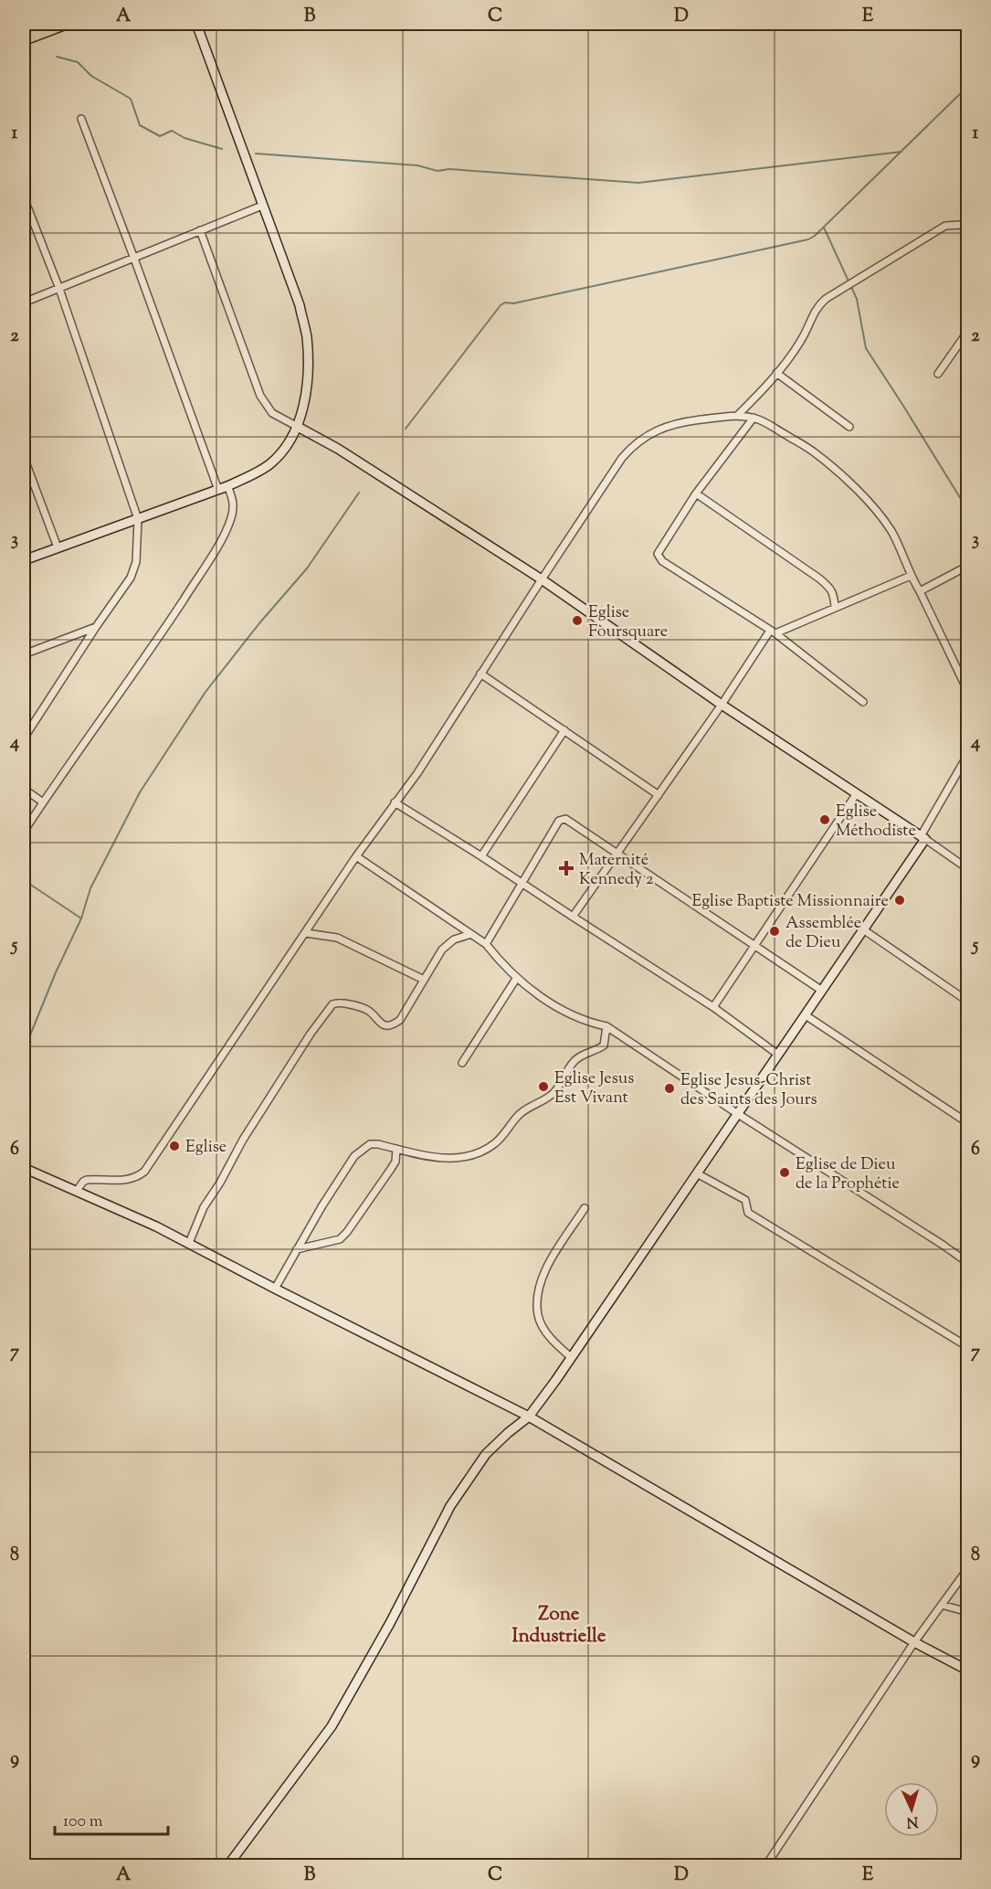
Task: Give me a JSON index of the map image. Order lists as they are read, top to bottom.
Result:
{
  "districts": ["Zone Industrielle"],
  "places": {
    "other": [
      "Eglise Foursquare",
      "Eglise Méthodiste",
      "Eglise Baptiste Missionnaire",
      "Assemblée de Dieu",
      "Eglise Jesus Est Vivant",
      "Eglise Jesus-Christ des Saints des Jours",
      "Eglise",
      "Eglise de Dieu de la Prophétie"
    ],
    "health": ["Maternité Kennedy 2"]
  },
  "scale_bar": "100 m",
  "north": "bottom",
  "grid": {
    "columns": [
      "A",
      "B",
      "C",
      "D",
      "E"
    ],
    "rows": [
      "1",
      "2",
      "3",
      "4",
      "5",
      "6",
      "7",
      "8",
      "9"
    ]
  }
}
